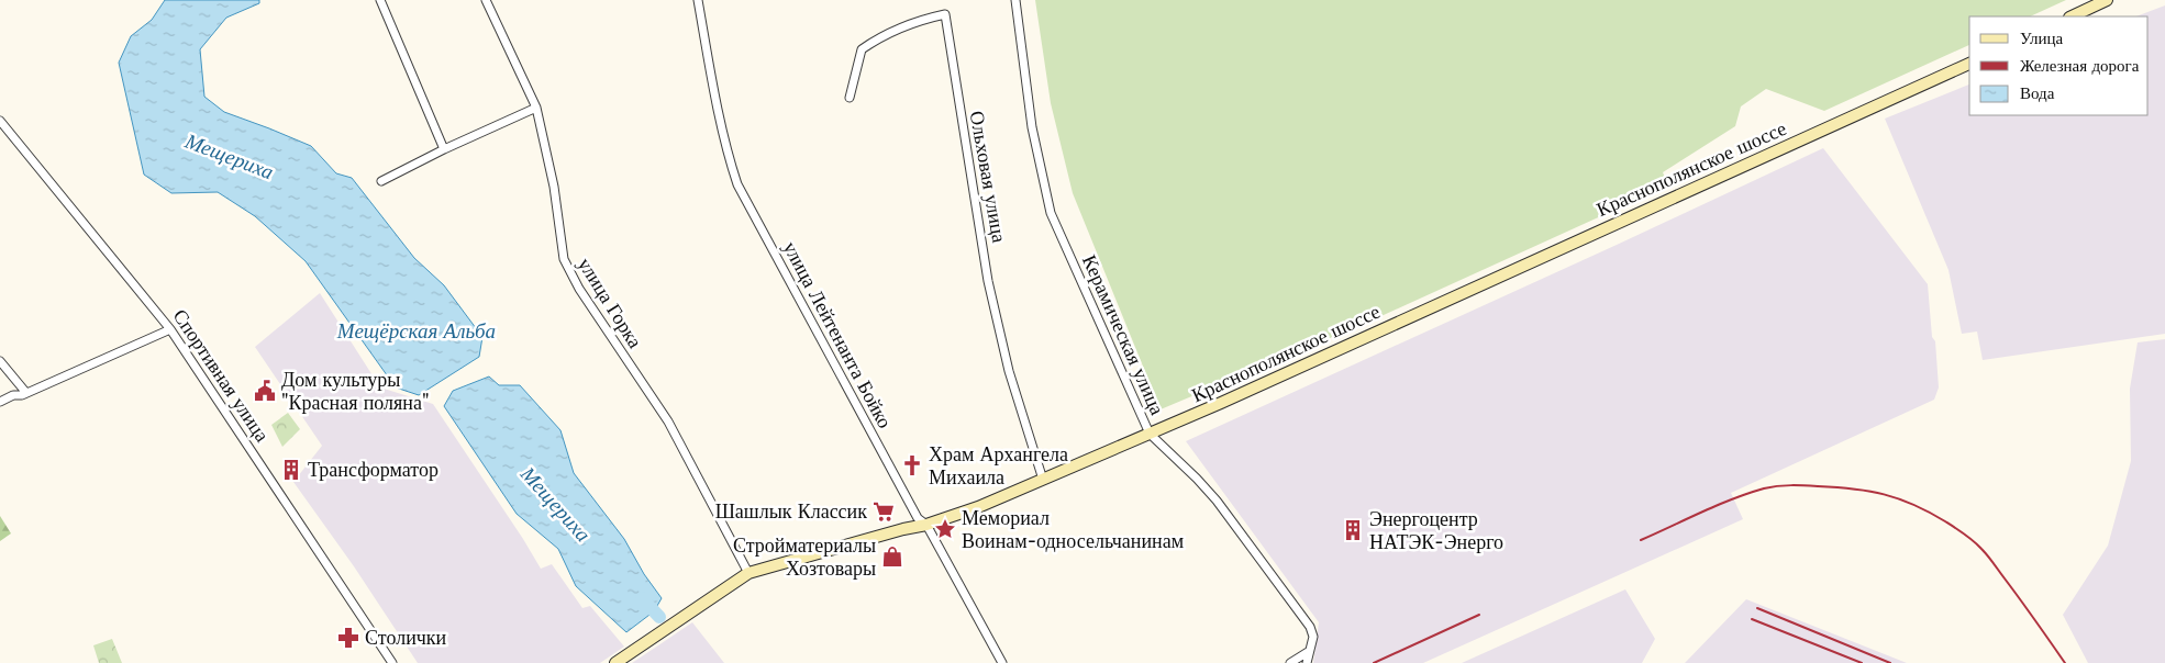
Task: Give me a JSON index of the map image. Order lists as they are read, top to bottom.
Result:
{
  "streets": {
    "main road": ["Краснополянское шоссе"],
    "street": [
      "Ольховая улица",
      "улица Горка",
      "улица Лейтенанта Бойко",
      "Керамическая улица",
      "Спортивная улица"
    ]
  },
  "crossings": [
    ["Краснополянское шоссе", "Ольховая улица"],
    ["Краснополянское шоссе", "улица Горка"],
    ["Краснополянское шоссе", "улица Лейтенанта Бойко"],
    ["Краснополянское шоссе", "Керамическая улица"]
  ],
  "water": ["Мещериха", "Мещёрская Альба"],
  "places": {
    "public building": ["Дом культуры \"Красная поляна\""],
    "church": ["Храм Архангела Михаила"],
    "building": ["Трансформатор", "Энергоцентр НАТЭК-Энерго"],
    "supermarket": ["Шашлык Классик"],
    "place": ["Мемориал Воинам-односельчанинам"],
    "shop": ["Стройматериалы Хозтовары"],
    "pharmacy": ["Столички"]
  },
  "legend": ["Улица", "Железная дорога", "Вода"]
}
